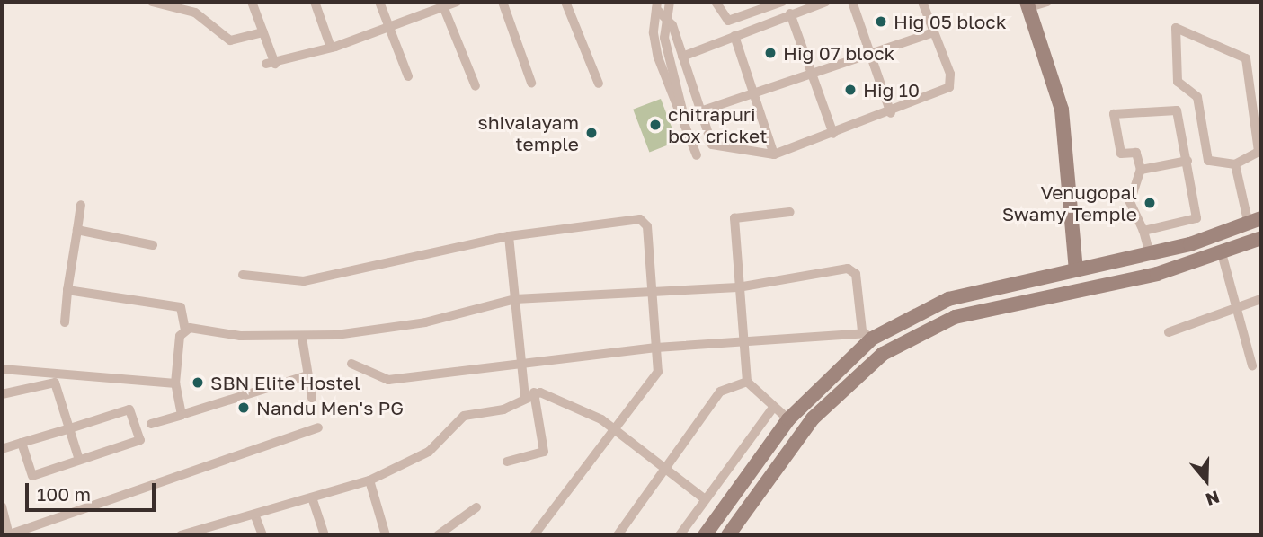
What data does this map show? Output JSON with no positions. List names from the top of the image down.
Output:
{
  "places": [
    "Hig 05 block",
    "Hig 07 block",
    "Hig 10",
    "chitrapuri box cricket",
    "shivalayam temple",
    "Venugopal Swamy Temple",
    "SBN Elite Hostel",
    "Nandu Men's PG"
  ],
  "scale_bar": "100 m",
  "north": "bottom"
}
